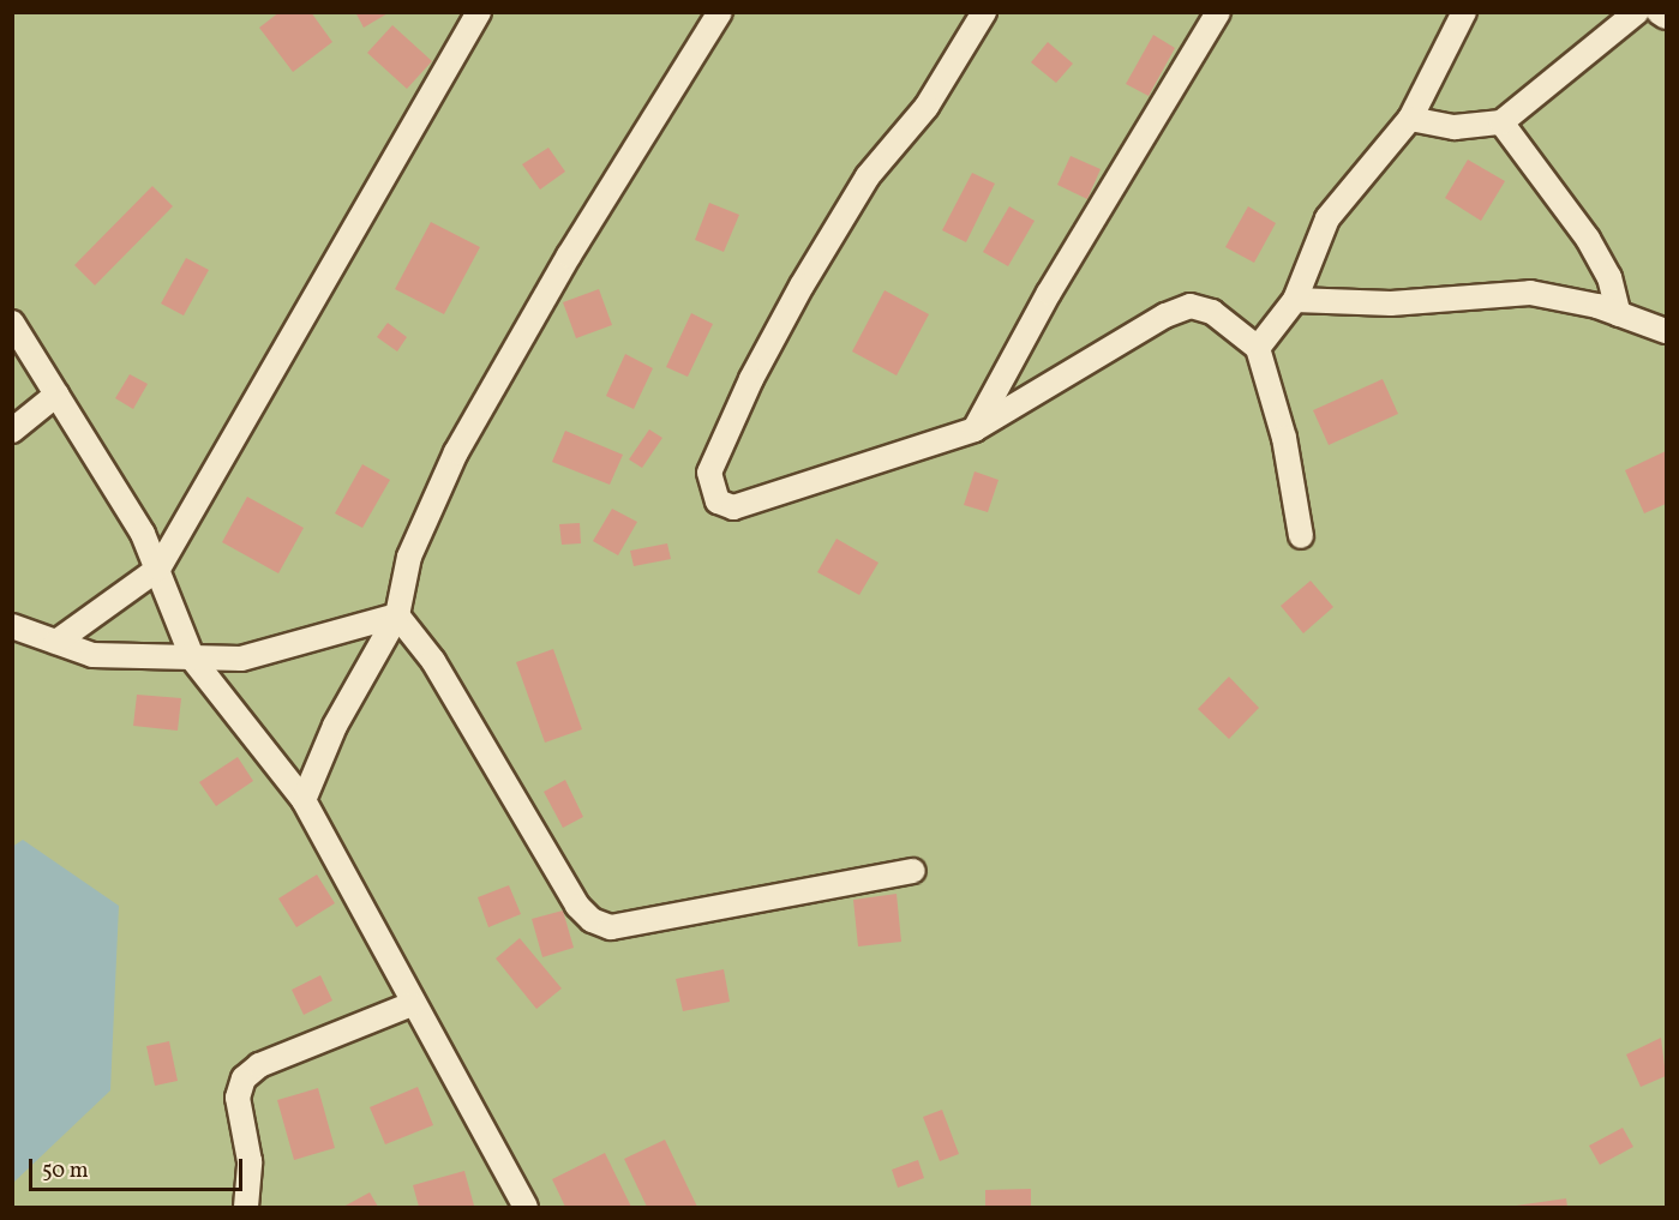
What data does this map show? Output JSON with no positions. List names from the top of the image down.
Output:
{
  "scale_bar": "50 m"
}
